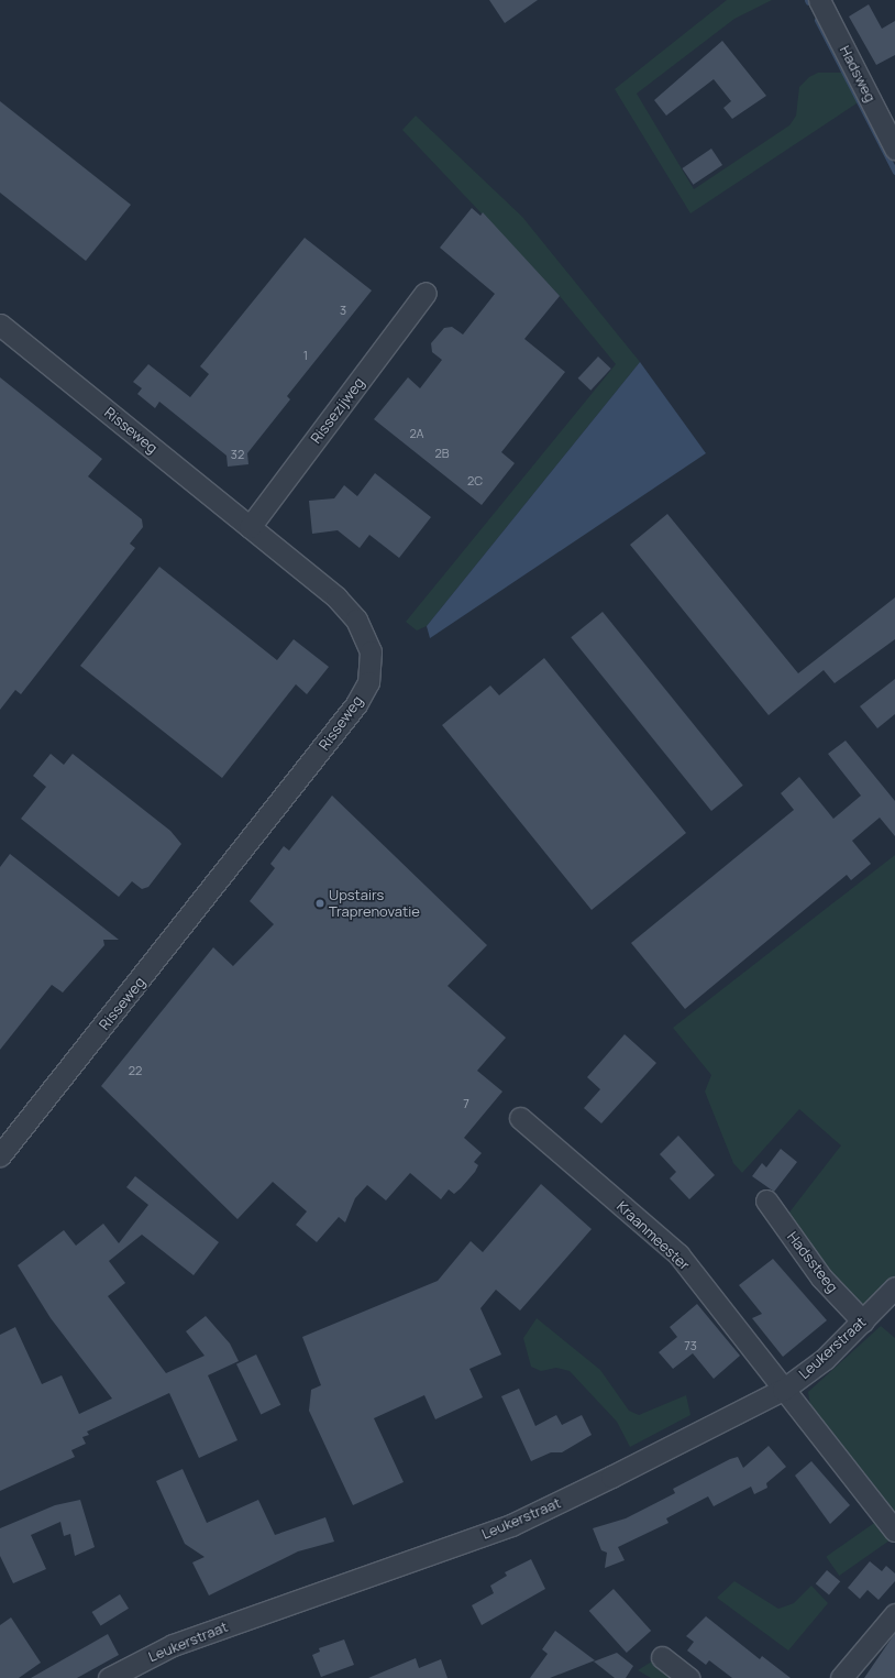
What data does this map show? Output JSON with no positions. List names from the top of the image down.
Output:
{
  "streets": {
    "street": [
      "Hadsweg",
      "Rissezijweg",
      "Risseweg",
      "Kraanmeester",
      "Hadssteeg",
      "Leukerstraat"
    ]
  },
  "crossings": [
    ["Rissezijweg", "Risseweg"],
    ["Kraanmeester", "Leukerstraat"],
    ["Hadssteeg", "Leukerstraat"]
  ],
  "places": ["Upstairs Traprenovatie"],
  "house_numbers": [
    "3",
    "1",
    "2A",
    "2B",
    "32",
    "2C",
    "22",
    "7",
    "73"
  ]
}
